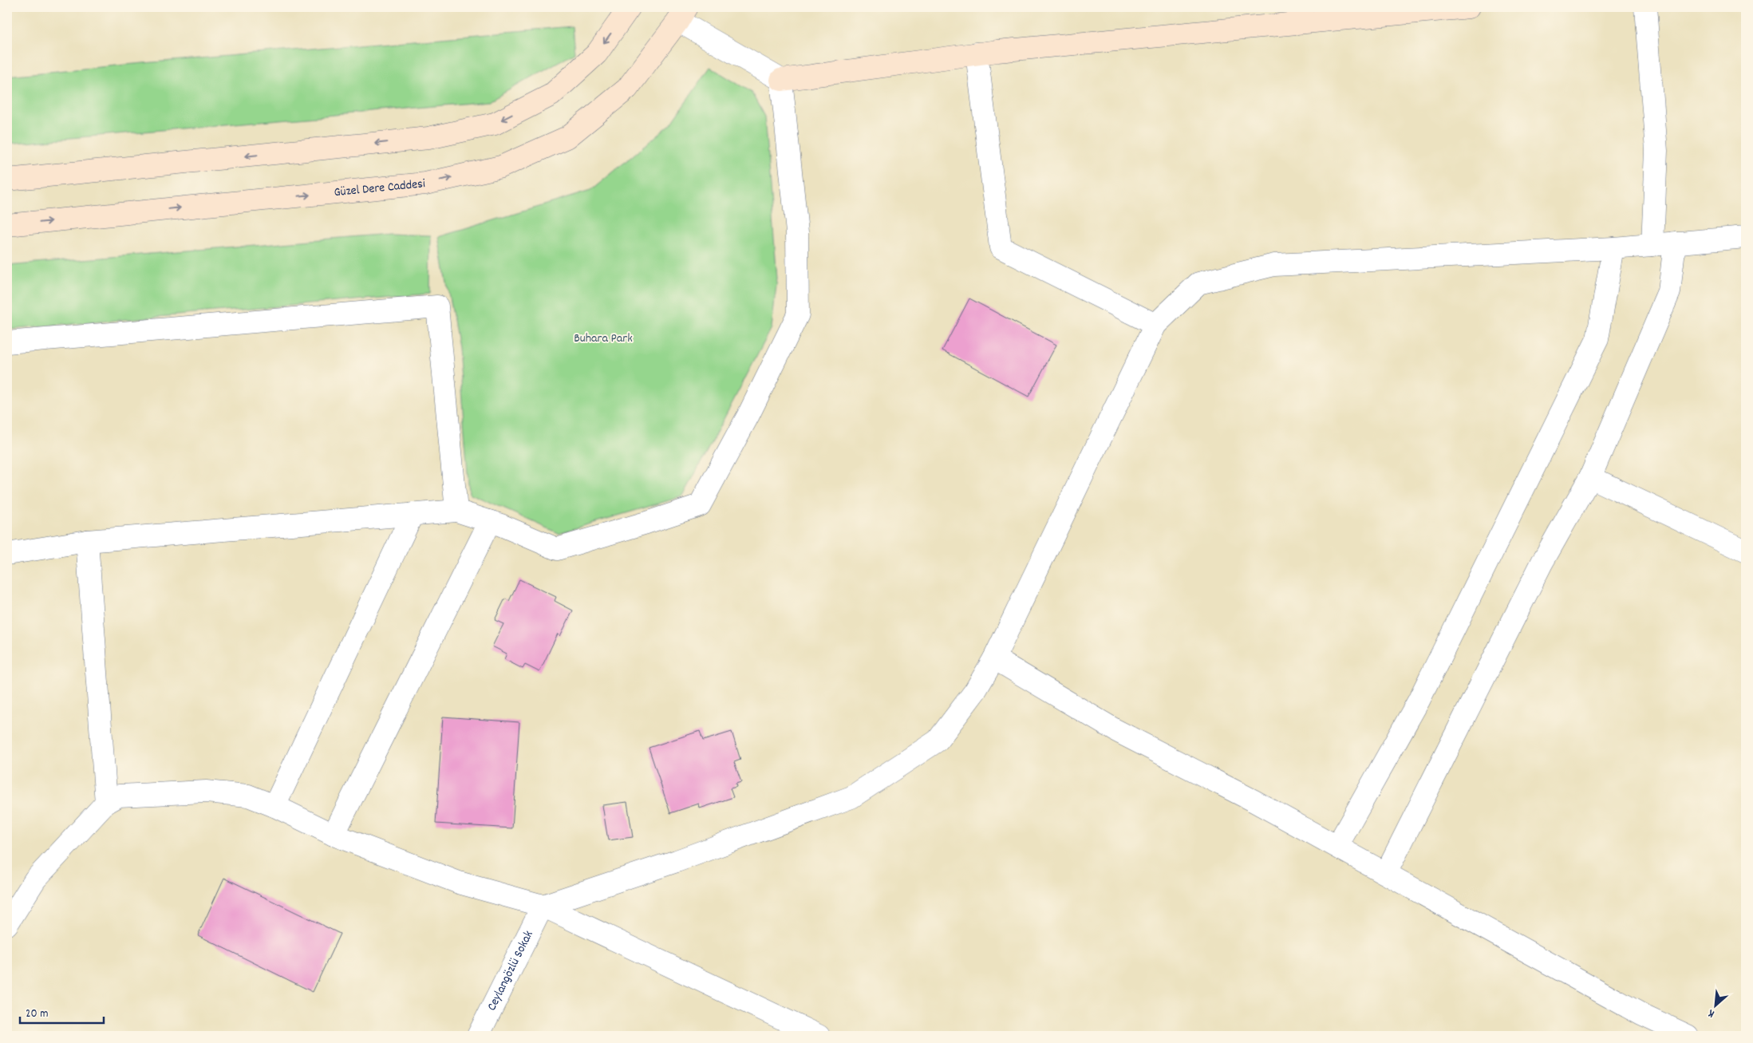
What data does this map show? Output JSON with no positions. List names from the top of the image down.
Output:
{
  "streets": {
    "main road": ["Güzel Dere Caddesi"],
    "street": ["Ceylangözlü Sokak"]
  },
  "parks": ["Buhara Park"],
  "scale_bar": "20 m",
  "north": "bottom left"
}
